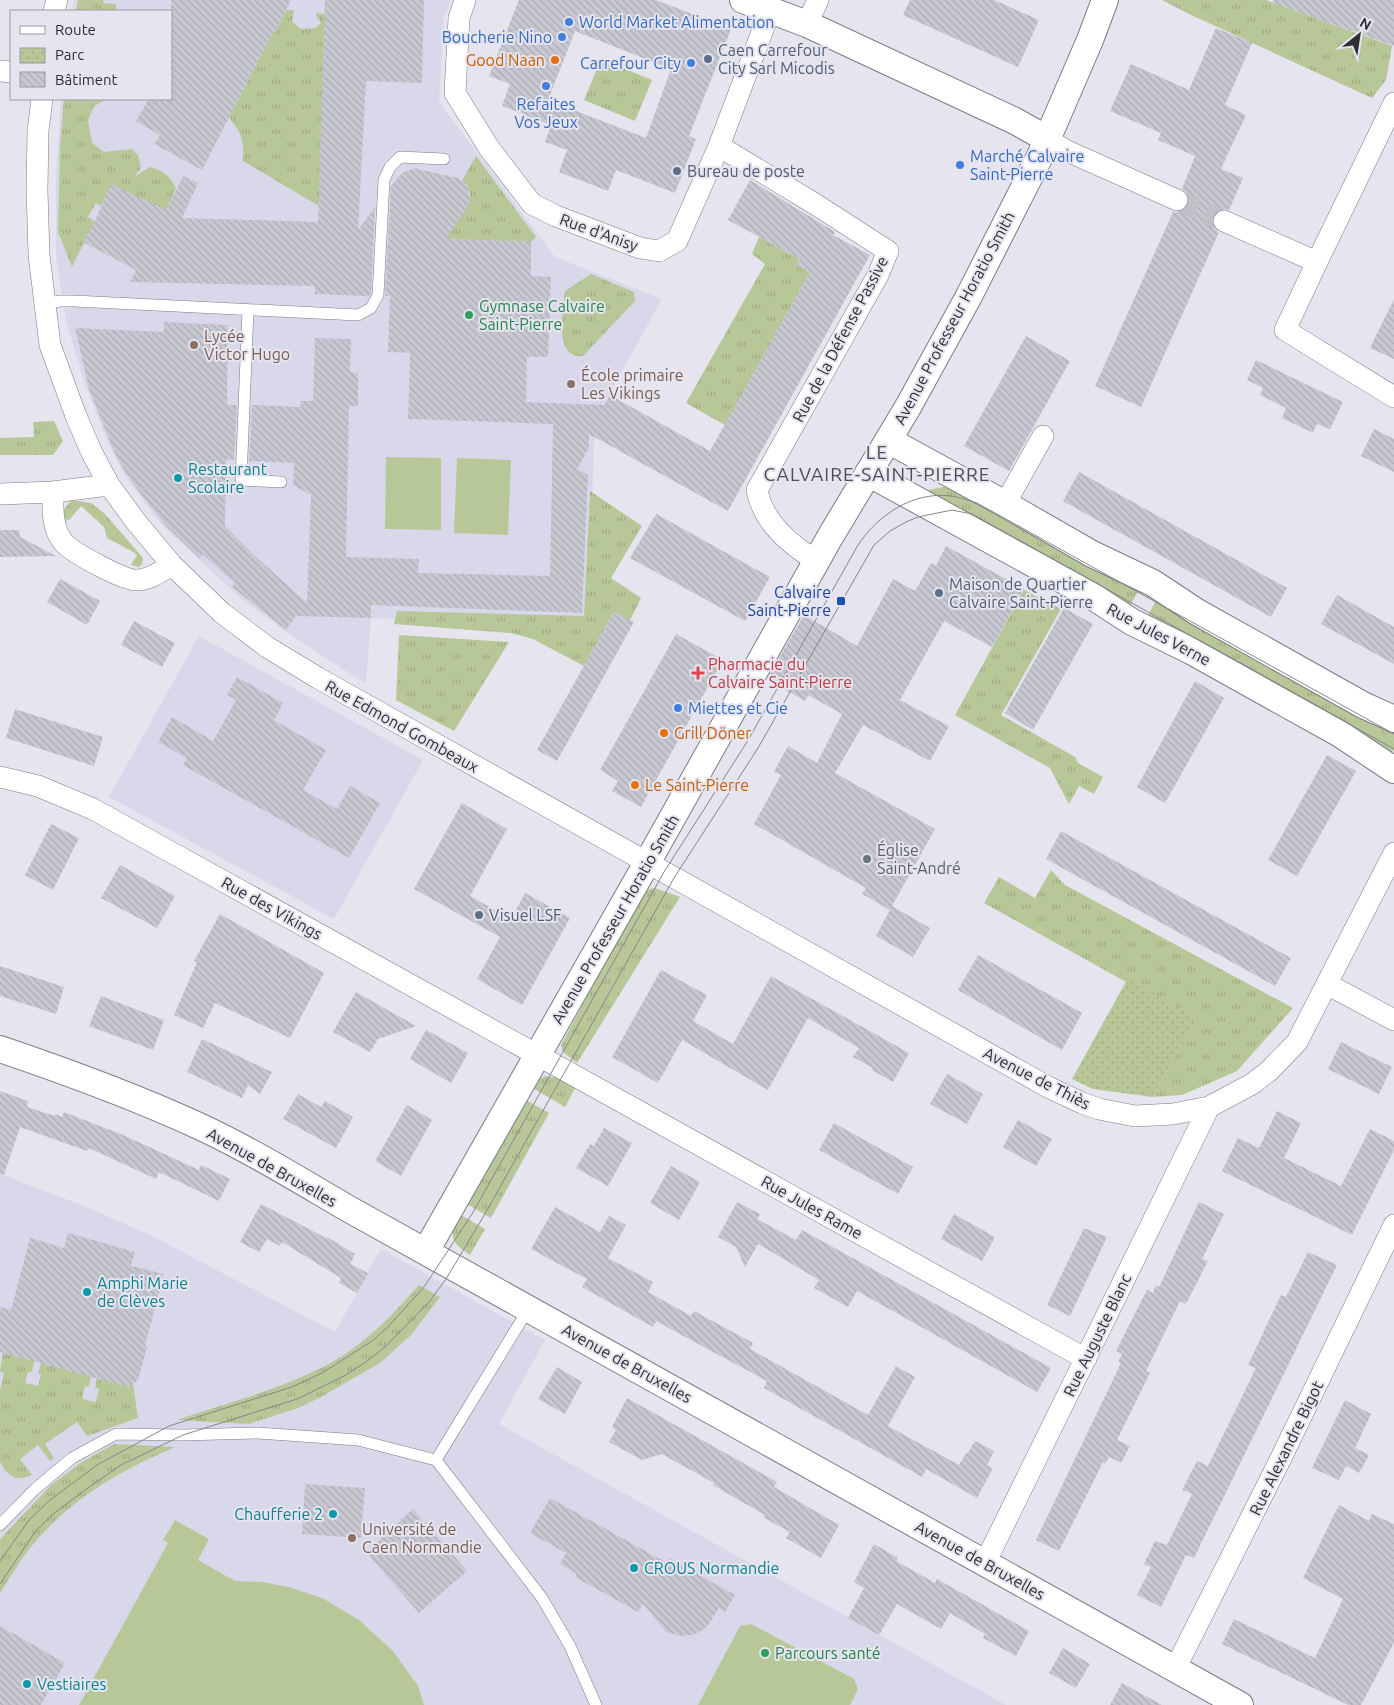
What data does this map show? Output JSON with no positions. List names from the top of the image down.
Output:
{
  "streets": {
    "street": [
      "Rue d'Anisy",
      "Avenue Professeur Horatio Smith",
      "Rue de la Défense Passive",
      "Rue Jules Verne",
      "Rue Edmond Gombeaux",
      "Rue des Vikings",
      "Avenue de Thiès",
      "Avenue de Bruxelles",
      "Rue Jules Rame",
      "Rue Auguste Blanc",
      "Rue Alexandre Bigot"
    ]
  },
  "crossings": [
    ["Rue d'Anisy", "Rue de la Défense Passive"],
    ["Avenue Professeur Horatio Smith", "Rue de la Défense Passive"],
    ["Avenue Professeur Horatio Smith", "Rue Jules Verne"],
    ["Avenue Professeur Horatio Smith", "Rue Edmond Gombeaux"],
    ["Avenue Professeur Horatio Smith", "Rue des Vikings"],
    ["Avenue Professeur Horatio Smith", "Avenue de Thiès"],
    ["Avenue Professeur Horatio Smith", "Avenue de Bruxelles"],
    ["Avenue Professeur Horatio Smith", "Rue Jules Rame"],
    ["Rue Edmond Gombeaux", "Avenue de Thiès"],
    ["Rue des Vikings", "Rue Jules Rame"],
    ["Avenue de Thiès", "Rue Auguste Blanc"],
    ["Avenue de Bruxelles", "Rue Auguste Blanc"],
    ["Avenue de Bruxelles", "Rue Alexandre Bigot"],
    ["Rue Jules Rame", "Rue Auguste Blanc"]
  ],
  "districts": ["LE CALVAIRE-SAINT-PIERRE"],
  "places": {
    "other": [
      "World Market Alimentation",
      "Boucherie Nino",
      "Caen Carrefour City Sarl Micodis",
      "Good Naan",
      "Carrefour City",
      "Refaites Vos Jeux",
      "Marché Calvaire Saint-Pierre",
      "Bureau de poste",
      "Gymnase Calvaire Saint-Pierre",
      "Lycée Victor Hugo",
      "École primaire Les Vikings",
      "Restaurant Scolaire",
      "Maison de Quartier Calvaire Saint-Pierre",
      "Miettes et Cie",
      "Grill Döner",
      "Le Saint-Pierre",
      "Église Saint-André",
      "Visuel LSF",
      "Amphi Marie de Clèves",
      "Chaufferie 2",
      "Université de Caen Normandie",
      "CROUS Normandie",
      "Parcours santé",
      "Vestiaires"
    ],
    "transit": ["Calvaire Saint-Pierre"],
    "health": ["Pharmacie du Calvaire Saint-Pierre"]
  },
  "legend": ["Route", "Parc", "Bâtiment"],
  "north": "top right"
}
